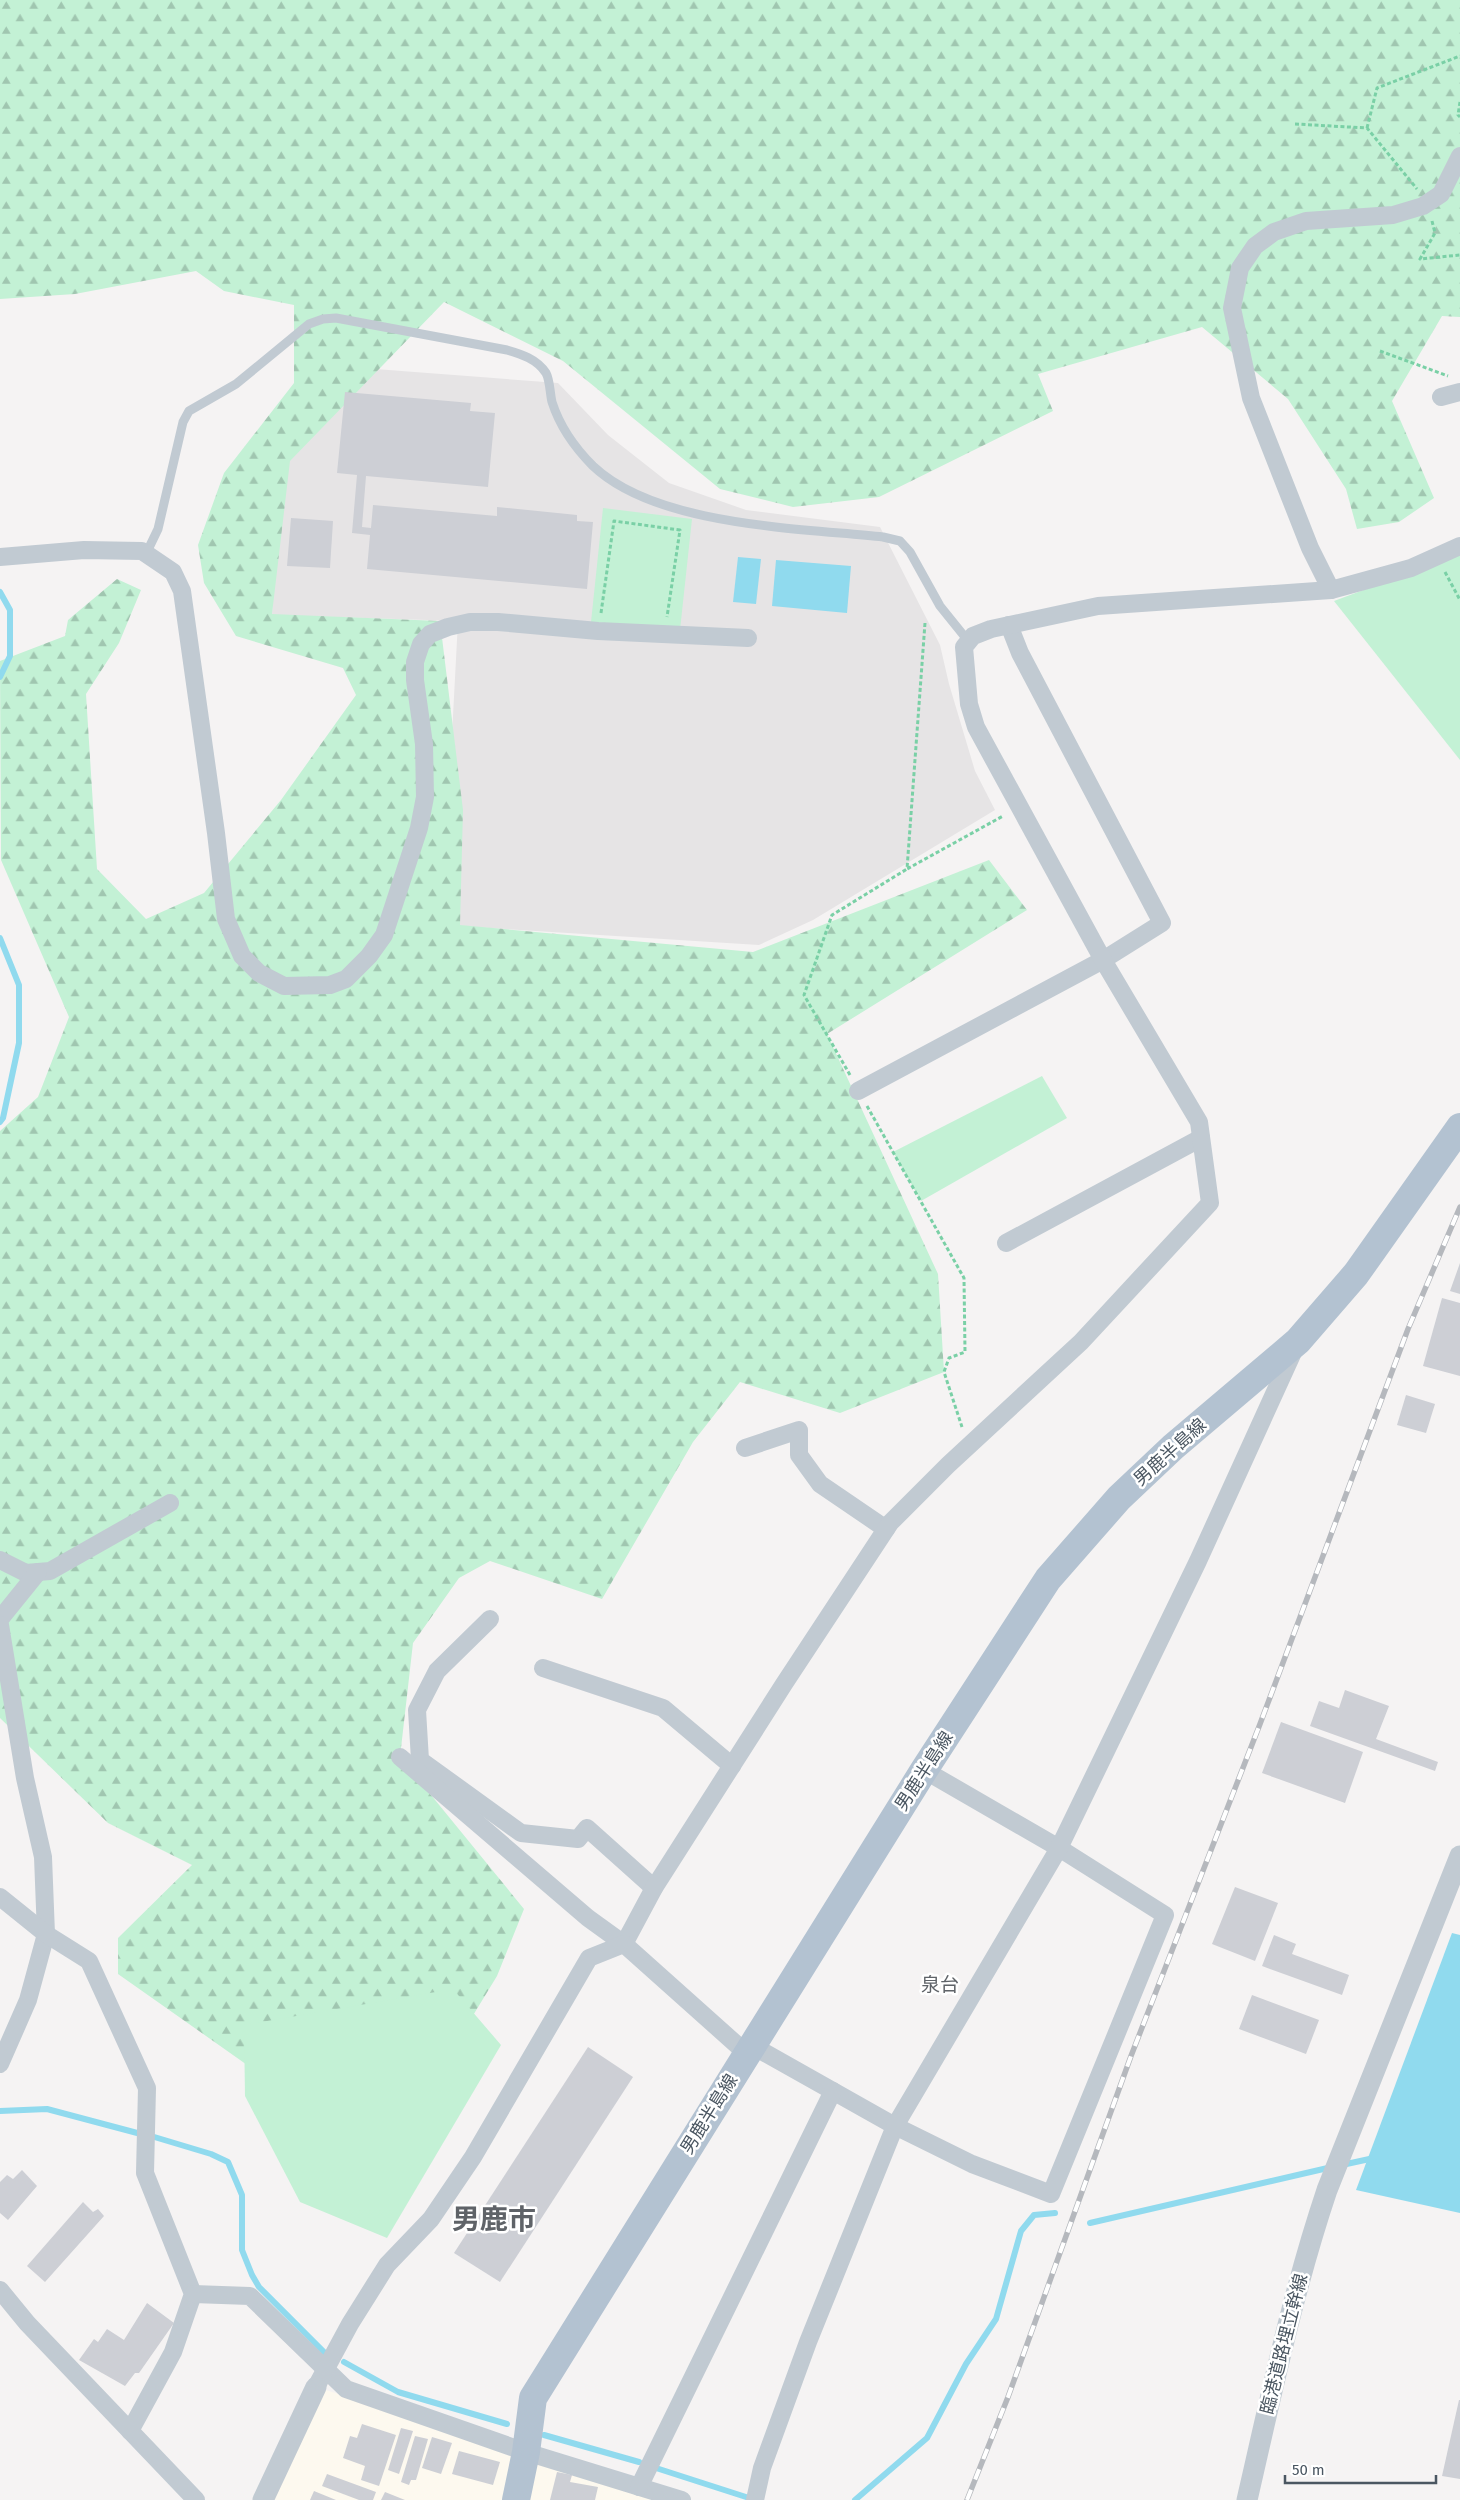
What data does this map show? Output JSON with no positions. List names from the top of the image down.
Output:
{
  "streets": {
    "main road": ["男鹿半島線"],
    "street": ["臨港道路埋立幹線"]
  },
  "districts": ["泉台", "男鹿市"],
  "scale_bar": "50 m"
}
